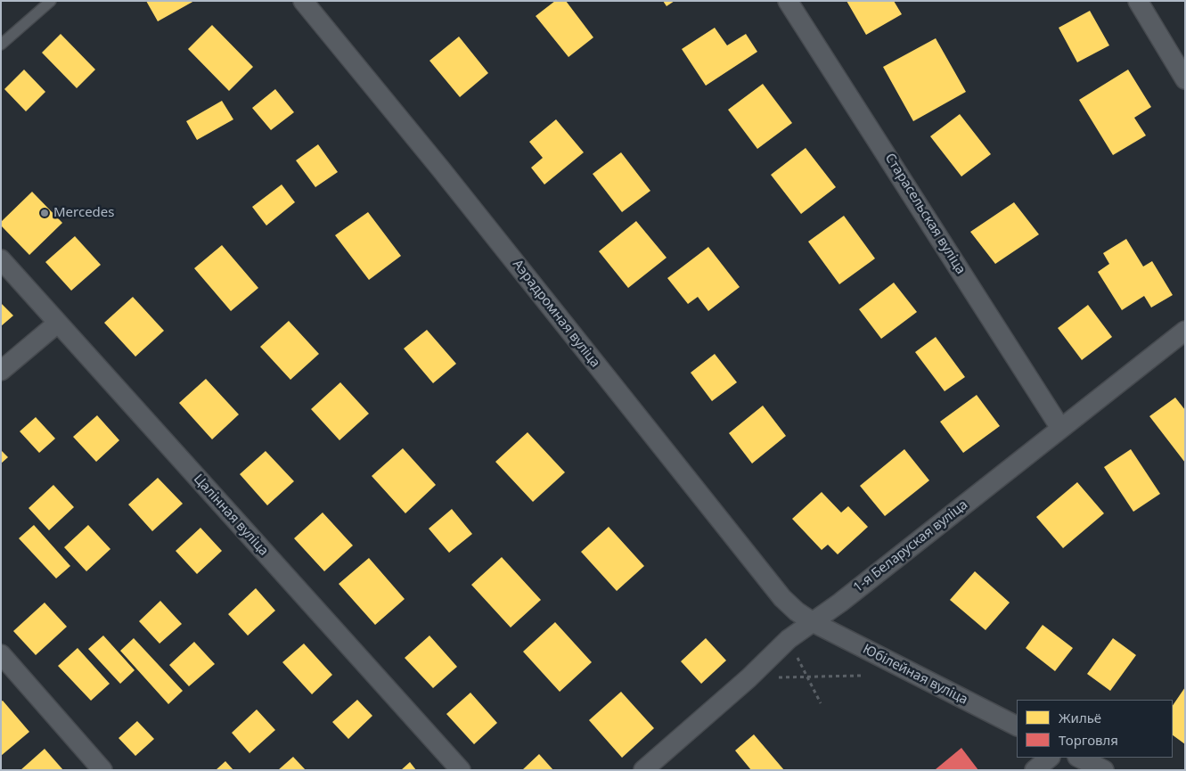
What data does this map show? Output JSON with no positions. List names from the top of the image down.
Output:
{
  "streets": {
    "street": [
      "Старасельская вуліца",
      "Аэрадромная вуліца",
      "Цалінная вуліца",
      "1-я Беларуская вуліца",
      "Юбілейная вуліца"
    ]
  },
  "crossings": [
    ["Старасельская вуліца", "1-я Беларуская вуліца"],
    ["Аэрадромная вуліца", "1-я Беларуская вуліца"],
    ["Аэрадромная вуліца", "Юбілейная вуліца"],
    ["1-я Беларуская вуліца", "Юбілейная вуліца"]
  ],
  "places": ["Mercedes"],
  "legend": ["Жильё", "Торговля"]
}
